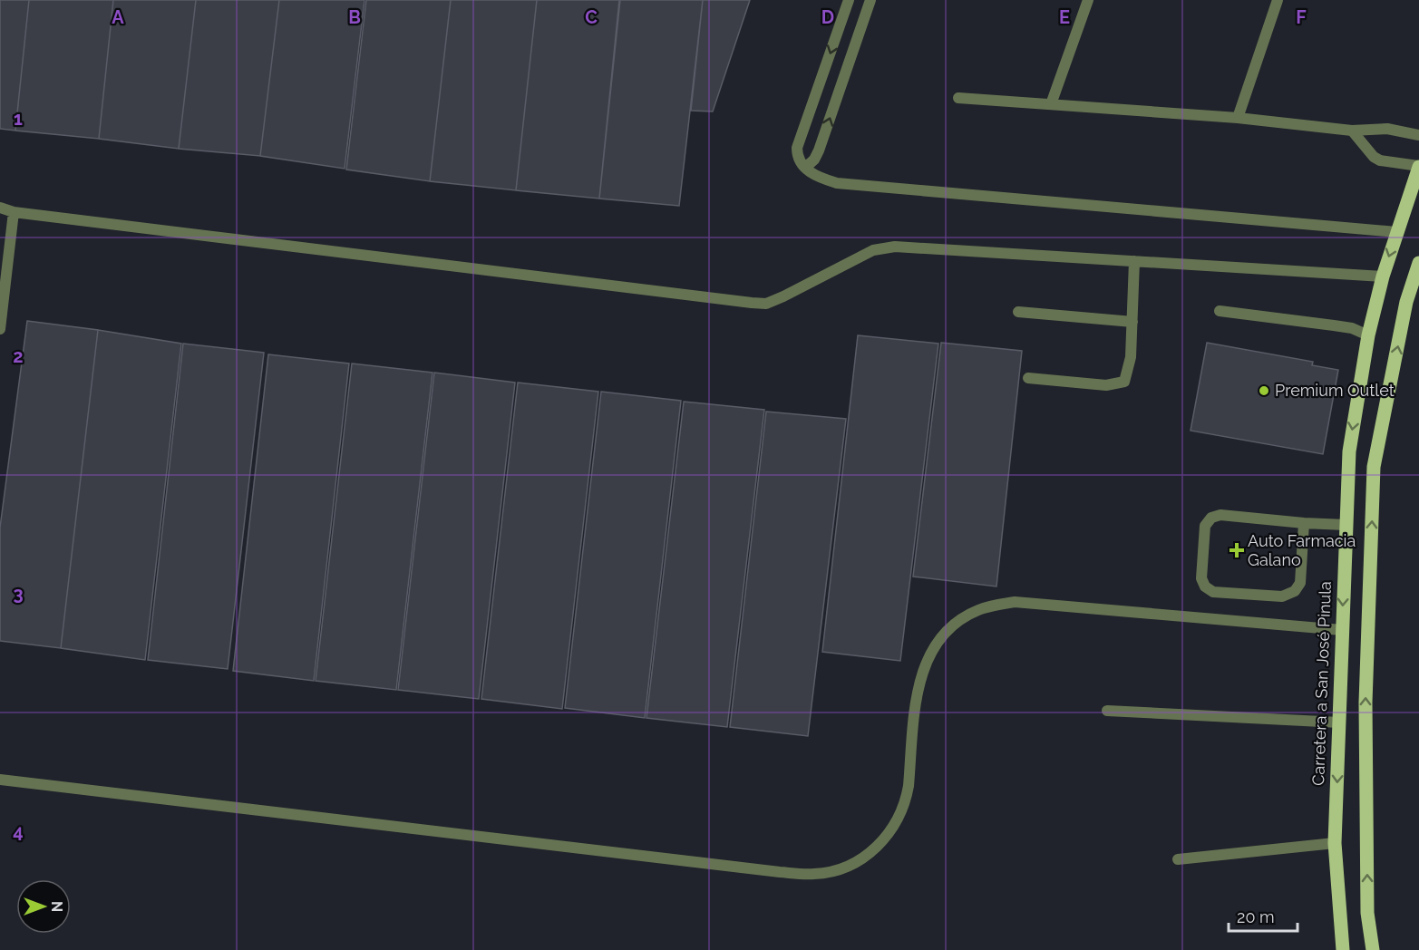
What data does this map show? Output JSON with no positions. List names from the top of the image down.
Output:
{
  "streets": {
    "main road": ["Carretera a San José Pinula"]
  },
  "places": {
    "other": ["Premium Outlet"],
    "health": ["Auto Farmacia Galano"]
  },
  "scale_bar": "20 m",
  "north": "right",
  "grid": {
    "columns": [
      "A",
      "B",
      "C",
      "D",
      "E",
      "F"
    ],
    "rows": [
      "1",
      "2",
      "3",
      "4"
    ]
  }
}
